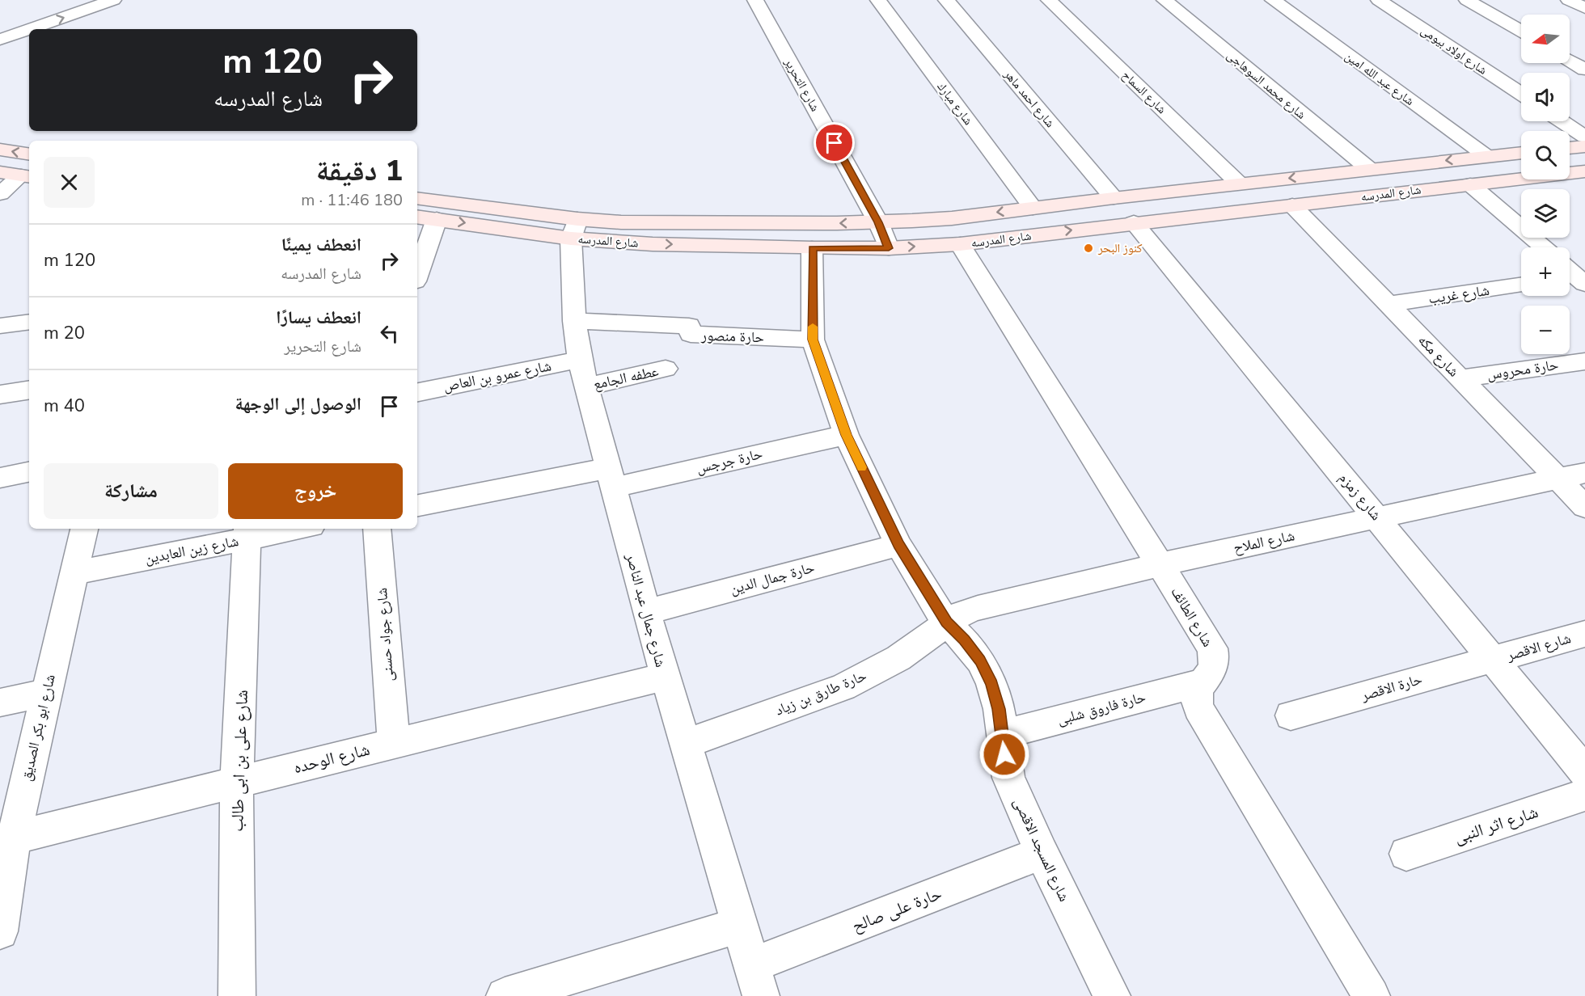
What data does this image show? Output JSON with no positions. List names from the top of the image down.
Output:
{
  "streets": {
    "main road": ["شارع المدرسه"],
    "street": [
      "شارع اولاد بيومى",
      "شارع عبد الله امين",
      "شارع التحرير",
      "شارع محمد السوهاجى",
      "شارع السماح",
      "شارع احمد ماهر",
      "شارع مبارك",
      "شارع غريب",
      "حارة منصور",
      "شارع مكه",
      "حارة محروس",
      "شارع عمرو بن العاص",
      "عطفه الجامع",
      "حارة جرجس",
      "شارع زمزم",
      "شارع الملاح",
      "شارع زين العابدين",
      "حارة جمال الدين",
      "شارع جمال عبد الناصر",
      "شارع الطائف",
      "شارع جواد حسنى",
      "شارع الاقصر",
      "حارة الاقصر",
      "حارة طارق بن زياد",
      "حارة فاروق شلبى",
      "شارع ابو بكر الصديق",
      "شارع الوحده",
      "شارع على بن ابى طالب",
      "شارع اثر النبى",
      "شارع المسجد الاقصى",
      "حارة على صالح"
    ]
  },
  "crossings": [
    ["شارع عبد الله امين", "شارع المدرسه"],
    ["شارع التحرير", "شارع المدرسه"],
    ["شارع محمد السوهاجى", "شارع المدرسه"],
    ["شارع السماح", "شارع المدرسه"],
    ["شارع احمد ماهر", "شارع المدرسه"],
    ["شارع مبارك", "شارع المدرسه"],
    ["شارع المدرسه", "شارع مكه"],
    ["شارع المدرسه", "شارع زمزم"],
    ["شارع المدرسه", "شارع جمال عبد الناصر"],
    ["شارع المدرسه", "شارع الطائف"],
    ["شارع المدرسه", "شارع المسجد الاقصى"],
    ["شارع غريب", "شارع مكه"],
    ["حارة منصور", "شارع جمال عبد الناصر"],
    ["حارة منصور", "شارع المسجد الاقصى"],
    ["شارع مكه", "حارة محروس"],
    ["شارع مكه", "شارع الملاح"],
    ["شارع عمرو بن العاص", "عطفه الجامع"],
    ["شارع عمرو بن العاص", "شارع جمال عبد الناصر"],
    ["عطفه الجامع", "شارع جمال عبد الناصر"],
    ["حارة جرجس", "شارع جمال عبد الناصر"],
    ["حارة جرجس", "شارع المسجد الاقصى"],
    ["شارع زمزم", "شارع الملاح"],
    ["شارع زمزم", "شارع الاقصر"],
    ["شارع زمزم", "حارة الاقصر"],
    ["شارع الملاح", "شارع الطائف"],
    ["شارع الملاح", "حارة طارق بن زياد"],
    ["شارع الملاح", "شارع المسجد الاقصى"],
    ["شارع زين العابدين", "شارع ابو بكر الصديق"],
    ["شارع زين العابدين", "شارع على بن ابى طالب"],
    ["حارة جمال الدين", "شارع جمال عبد الناصر"],
    ["حارة جمال الدين", "شارع المسجد الاقصى"],
    ["شارع جمال عبد الناصر", "حارة طارق بن زياد"],
    ["شارع جمال عبد الناصر", "شارع الوحده"],
    ["شارع جمال عبد الناصر", "حارة على صالح"],
    ["شارع الطائف", "حارة فاروق شلبى"],
    ["شارع جواد حسنى", "شارع الوحده"],
    ["شارع الاقصر", "حارة الاقصر"],
    ["حارة طارق بن زياد", "شارع المسجد الاقصى"],
    ["حارة فاروق شلبى", "شارع المسجد الاقصى"],
    ["شارع ابو بكر الصديق", "شارع الوحده"],
    ["شارع الوحده", "شارع على بن ابى طالب"],
    ["شارع المسجد الاقصى", "حارة على صالح"]
  ],
  "places": ["كنوز البحر"],
  "north": "left",
  "page": {
    "map_buttons": ["+", "−"],
    "turn": ["120 m", "شارع المدرسه"],
    "heading": ["1 دقيقة", "180 m · 11:46"],
    "list": [
      {
        "name": "انعطف يمينًا",
        "note": "شارع المدرسه",
        "value": "120 m"
      },
      {
        "name": "انعطف يسارًا",
        "note": "شارع التحرير",
        "value": "20 m"
      },
      {
        "name": "الوصول إلى الوجهة",
        "value": "40 m"
      }
    ],
    "buttons": ["خروج", "مشاركة"]
  }
}
